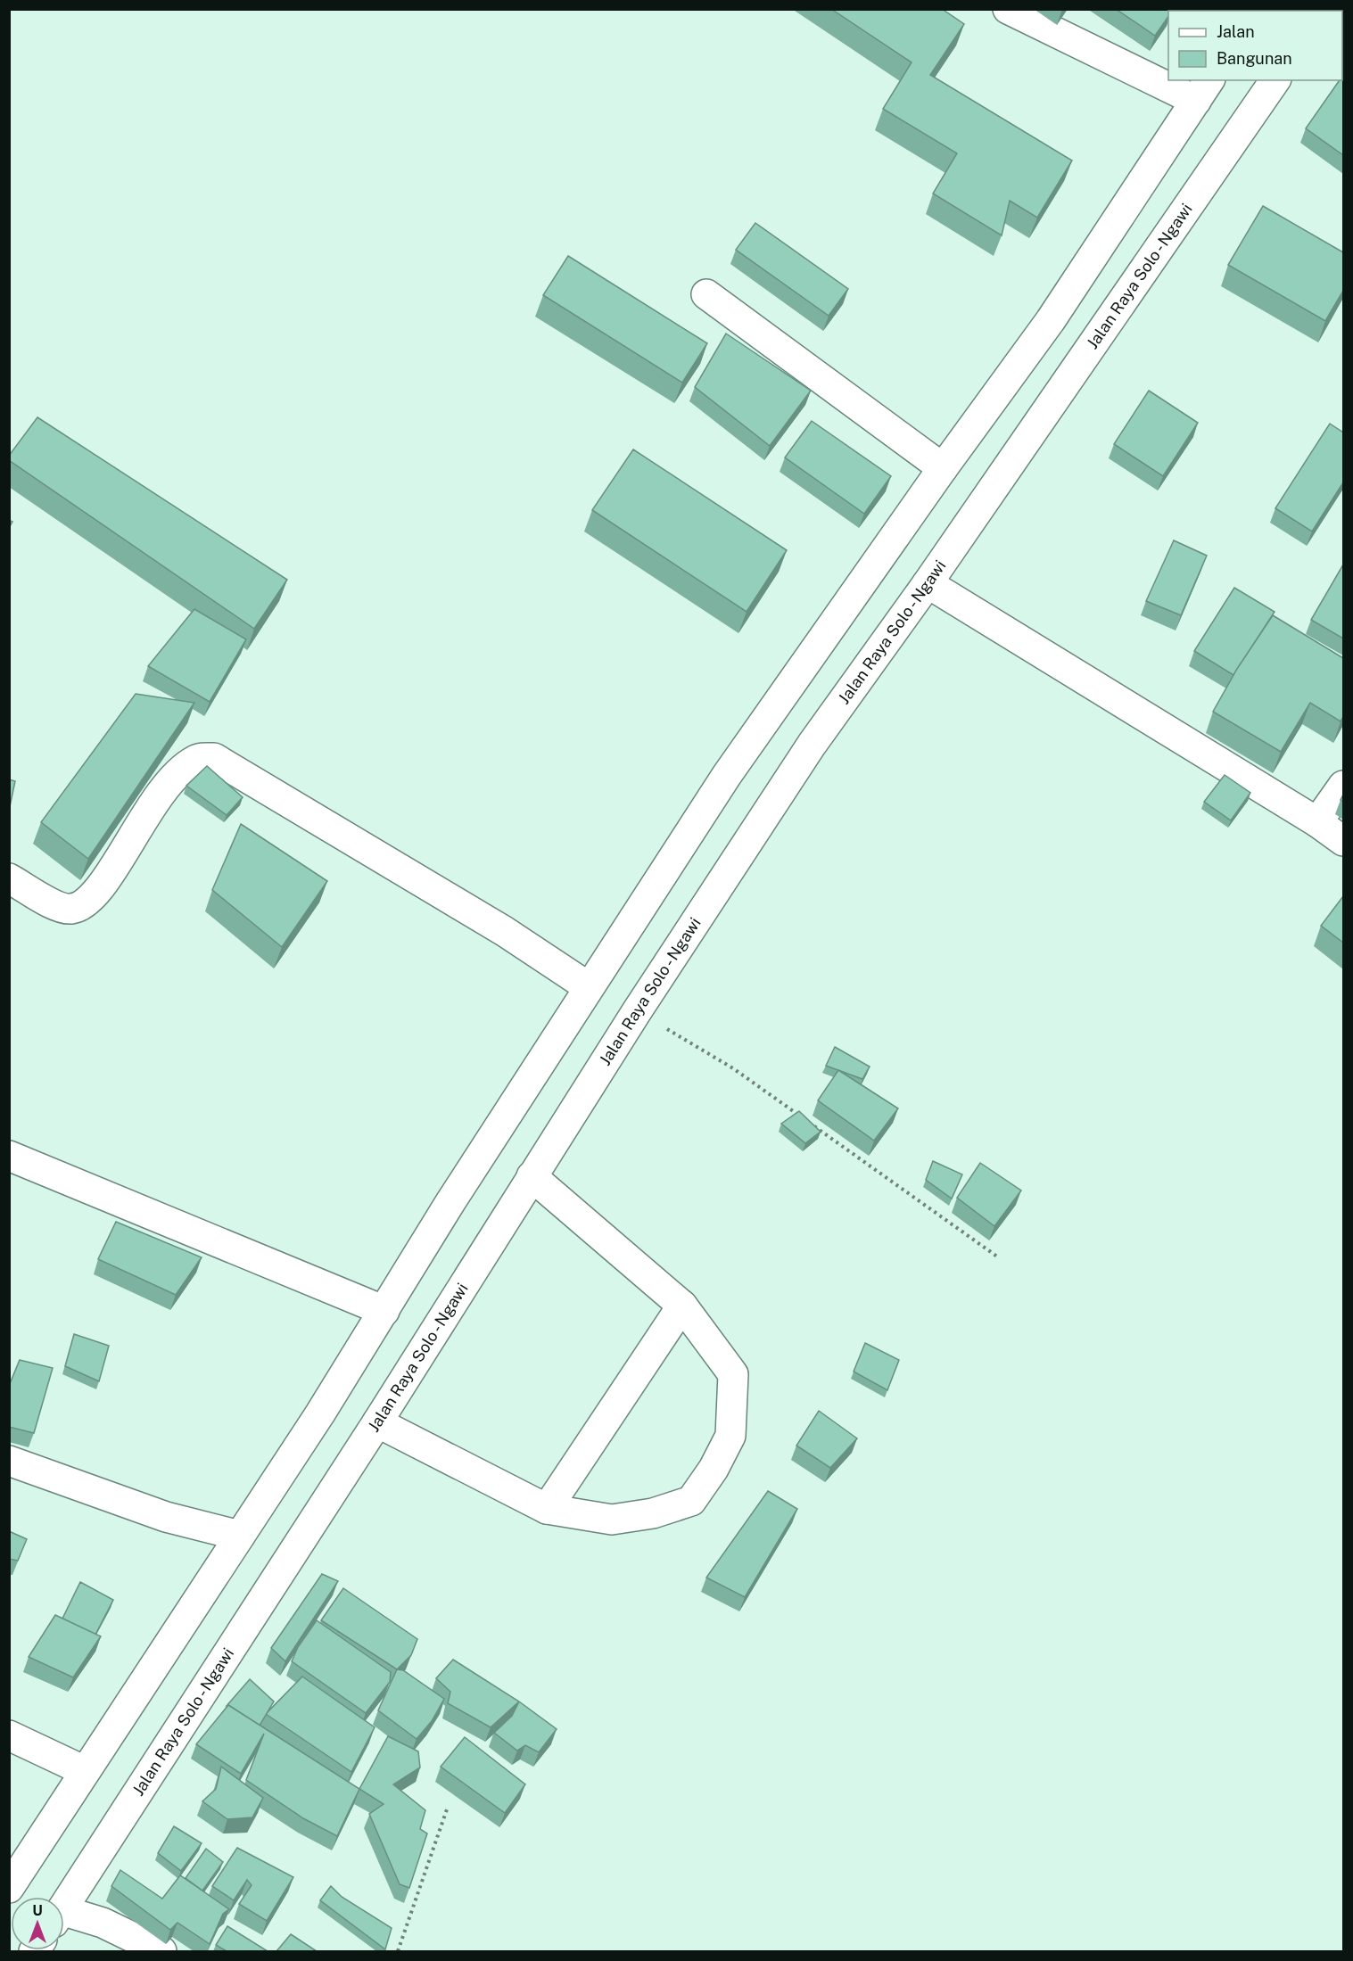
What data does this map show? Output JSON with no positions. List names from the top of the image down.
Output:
{
  "streets": {
    "main road": ["Jalan Raya Solo - Ngawi"]
  },
  "legend": ["Jalan", "Bangunan"],
  "north": "top"
}
